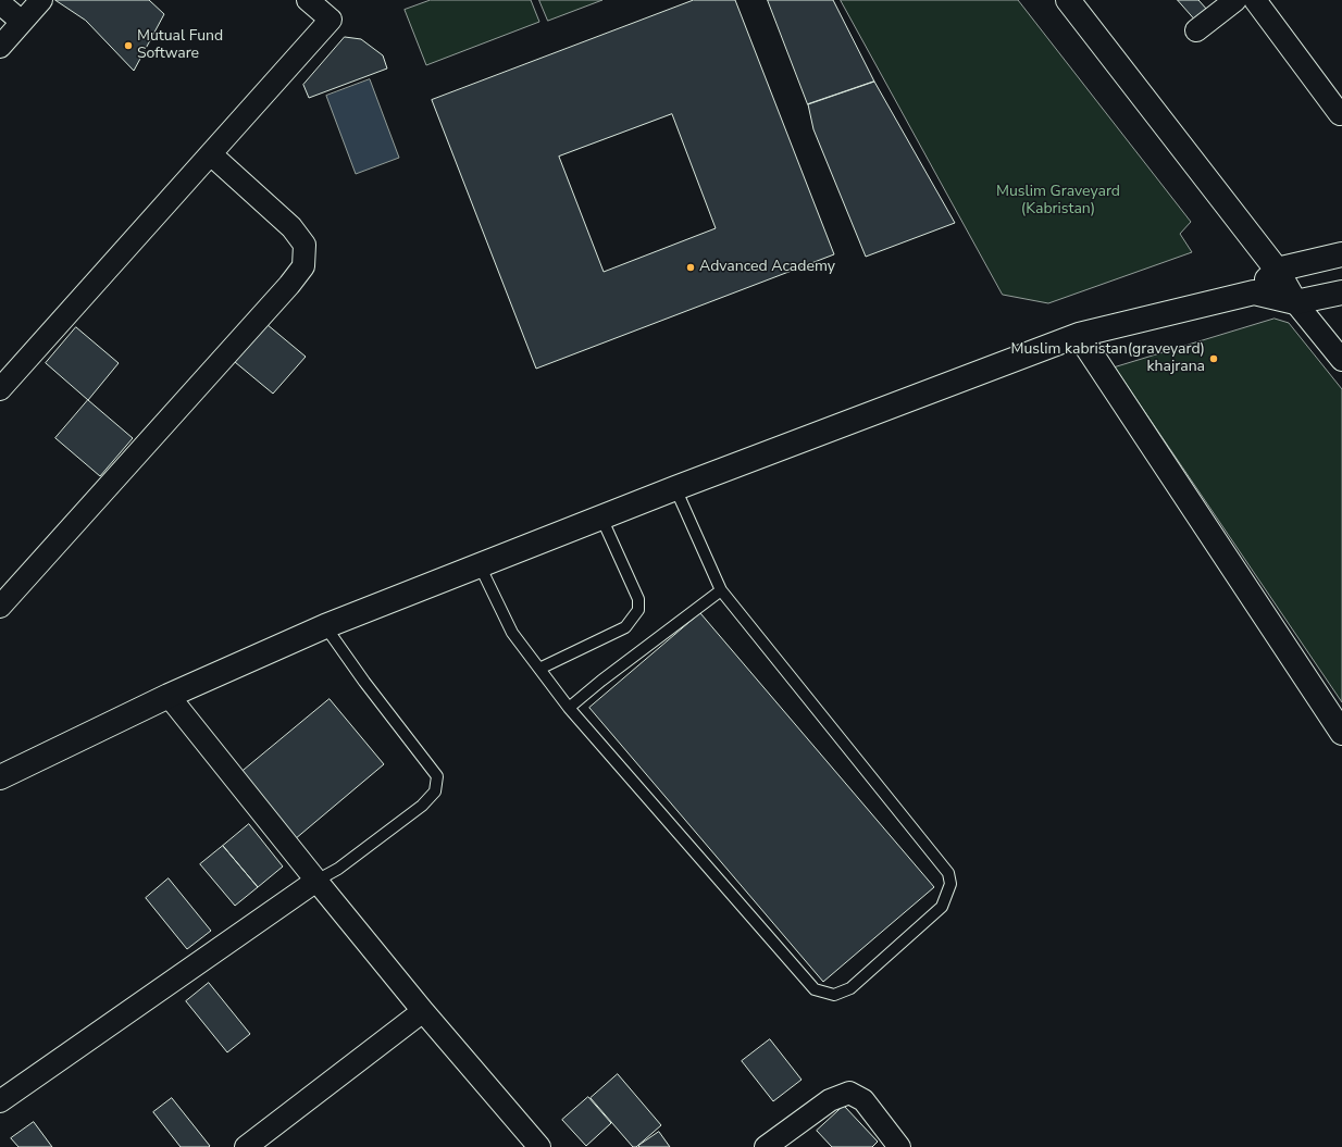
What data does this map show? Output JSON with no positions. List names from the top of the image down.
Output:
{
  "parks": ["Muslim Graveyard (Kabristan)"],
  "places": ["Mutual Fund Software", "Advanced Academy", "Muslim kabristan(graveyard) khajrana"]
}
